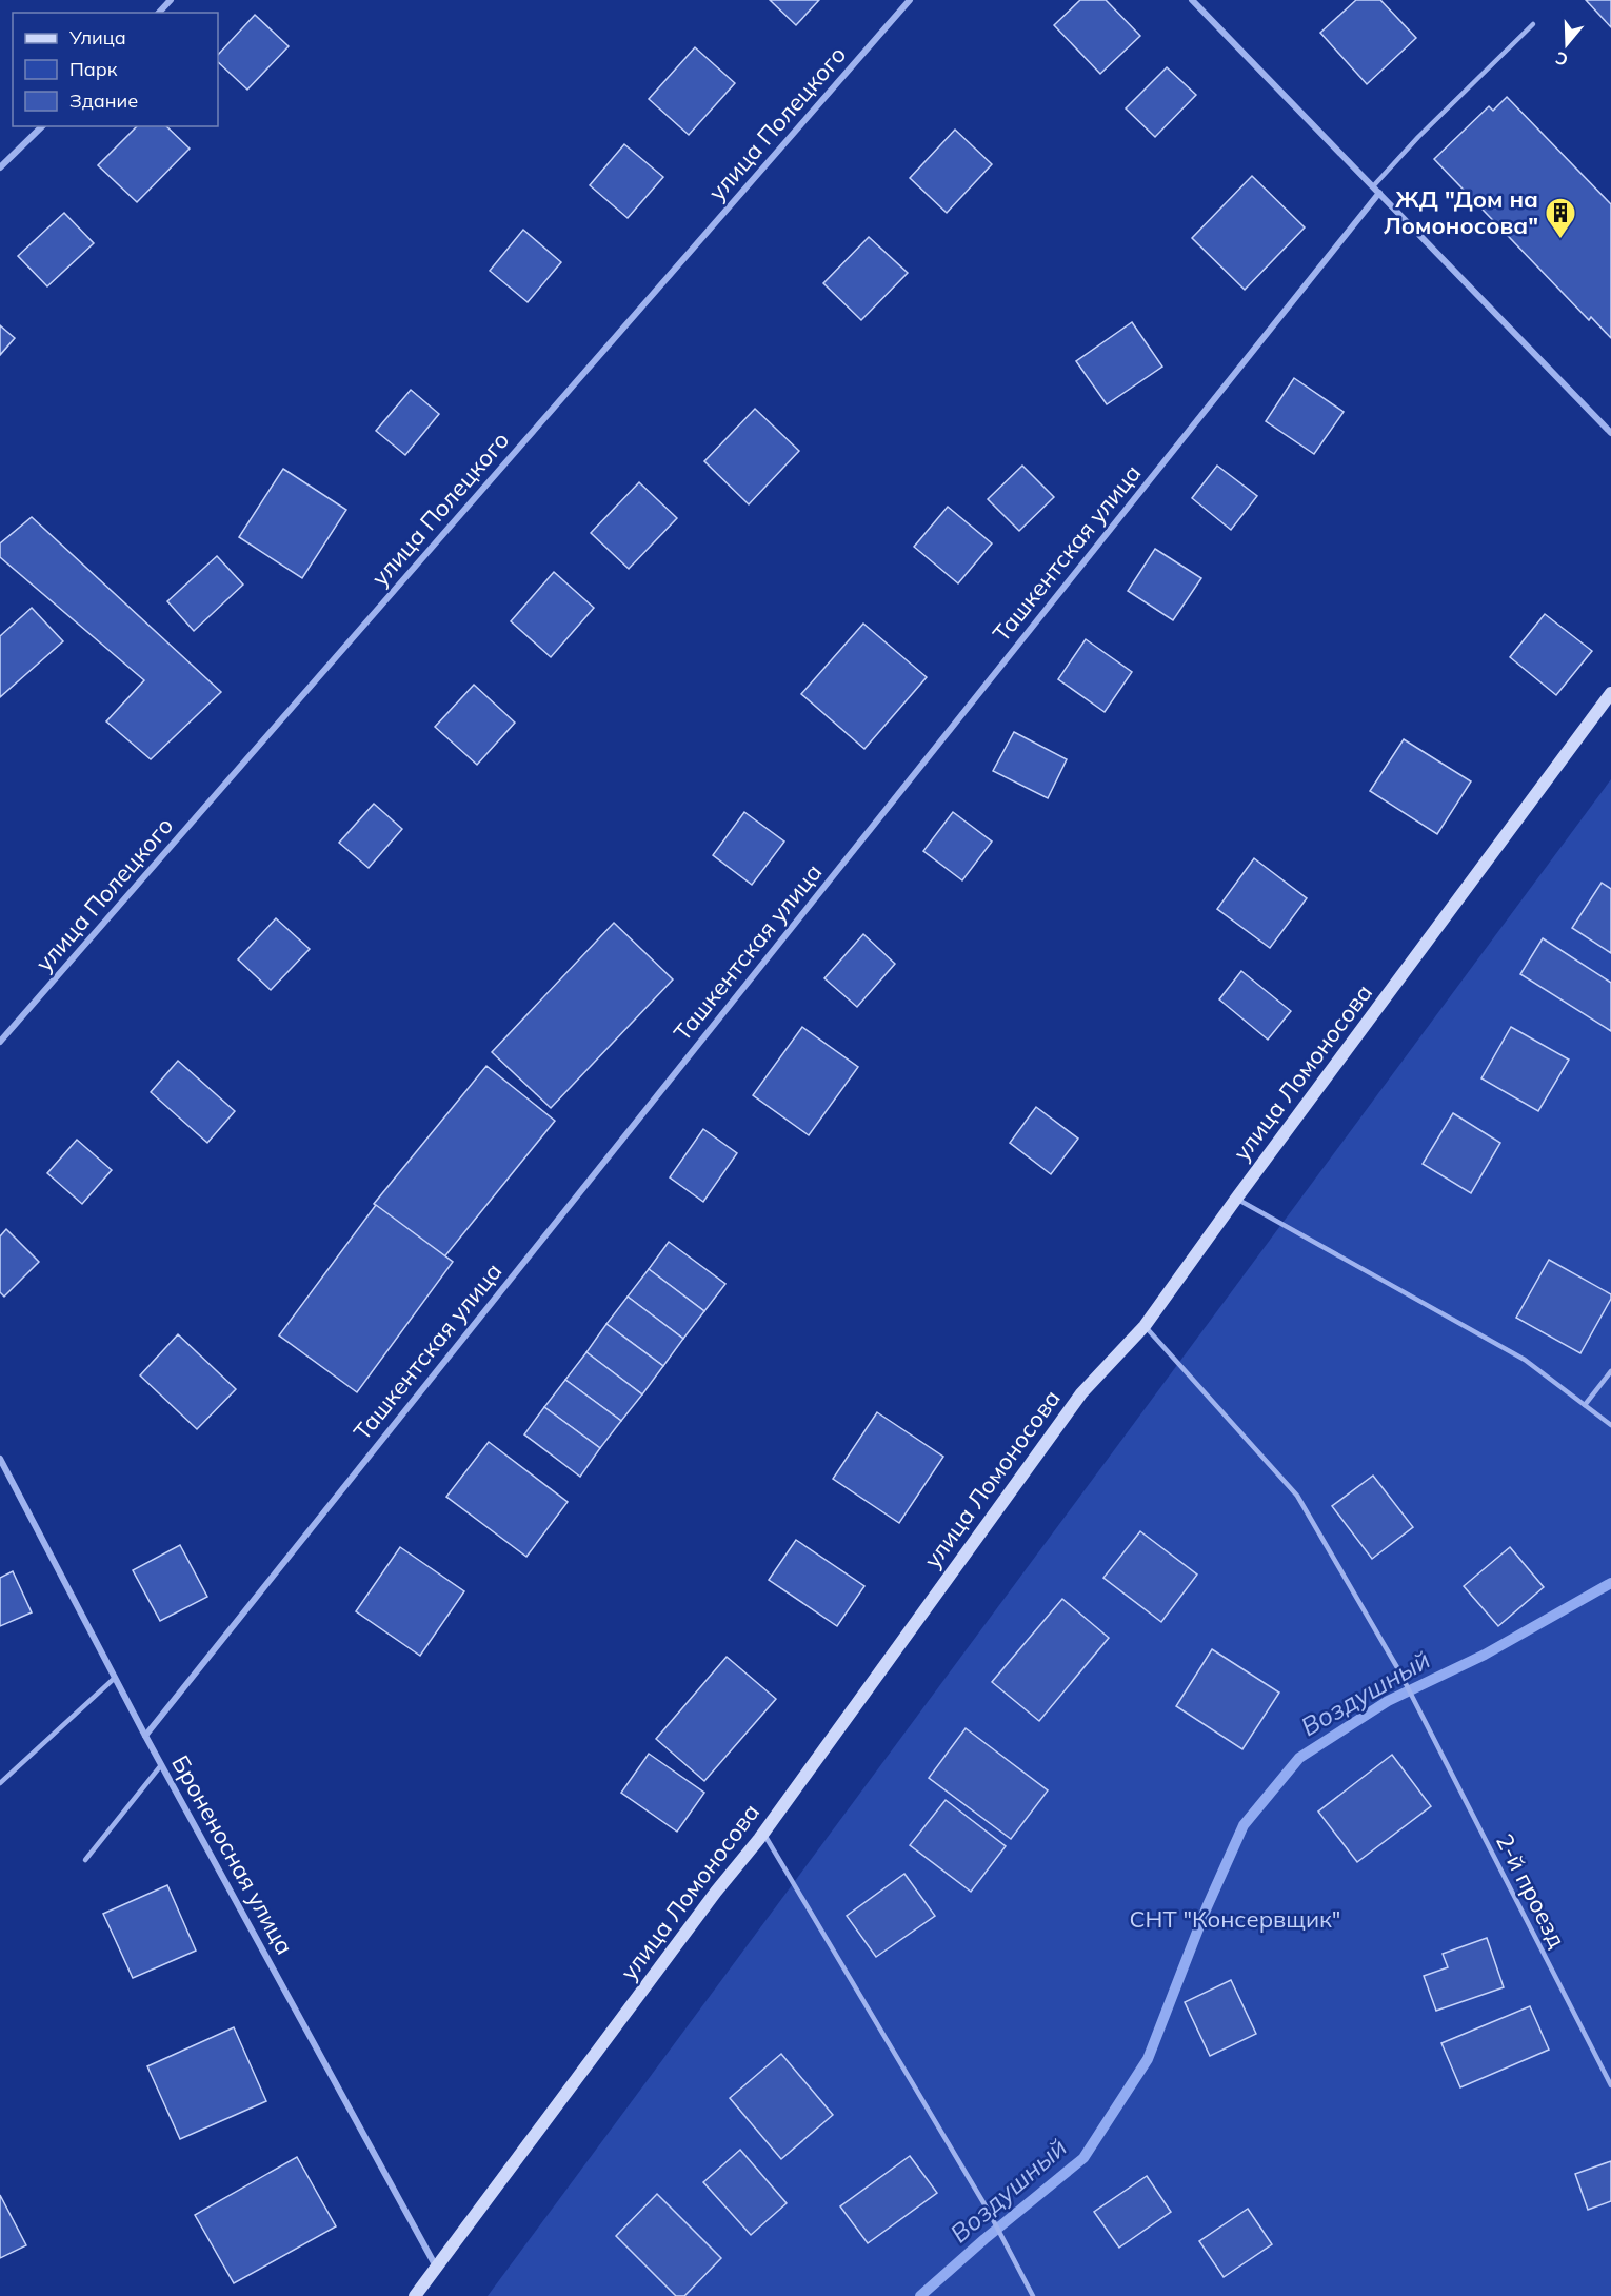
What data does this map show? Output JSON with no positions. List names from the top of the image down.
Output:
{
  "streets": {
    "main road": ["улица Ломоносова"],
    "street": ["улица Полецкого", "Ташкентская улица", "Броненосная улица"],
    "lane": ["2-й проезд"]
  },
  "crossings": [
    ["Ташкентская улица", "Броненосная улица"],
    ["улица Ломоносова", "Броненосная улица"],
    ["улица Ломоносова", "2-й проезд"]
  ],
  "water": ["Воздушный"],
  "parks": ["СНТ \"Консервщик\""],
  "places": {
    "building": ["ЖД \"Дом на Ломоносова\""]
  },
  "legend": ["Улица", "Парк", "Здание"],
  "north": "bottom"
}
